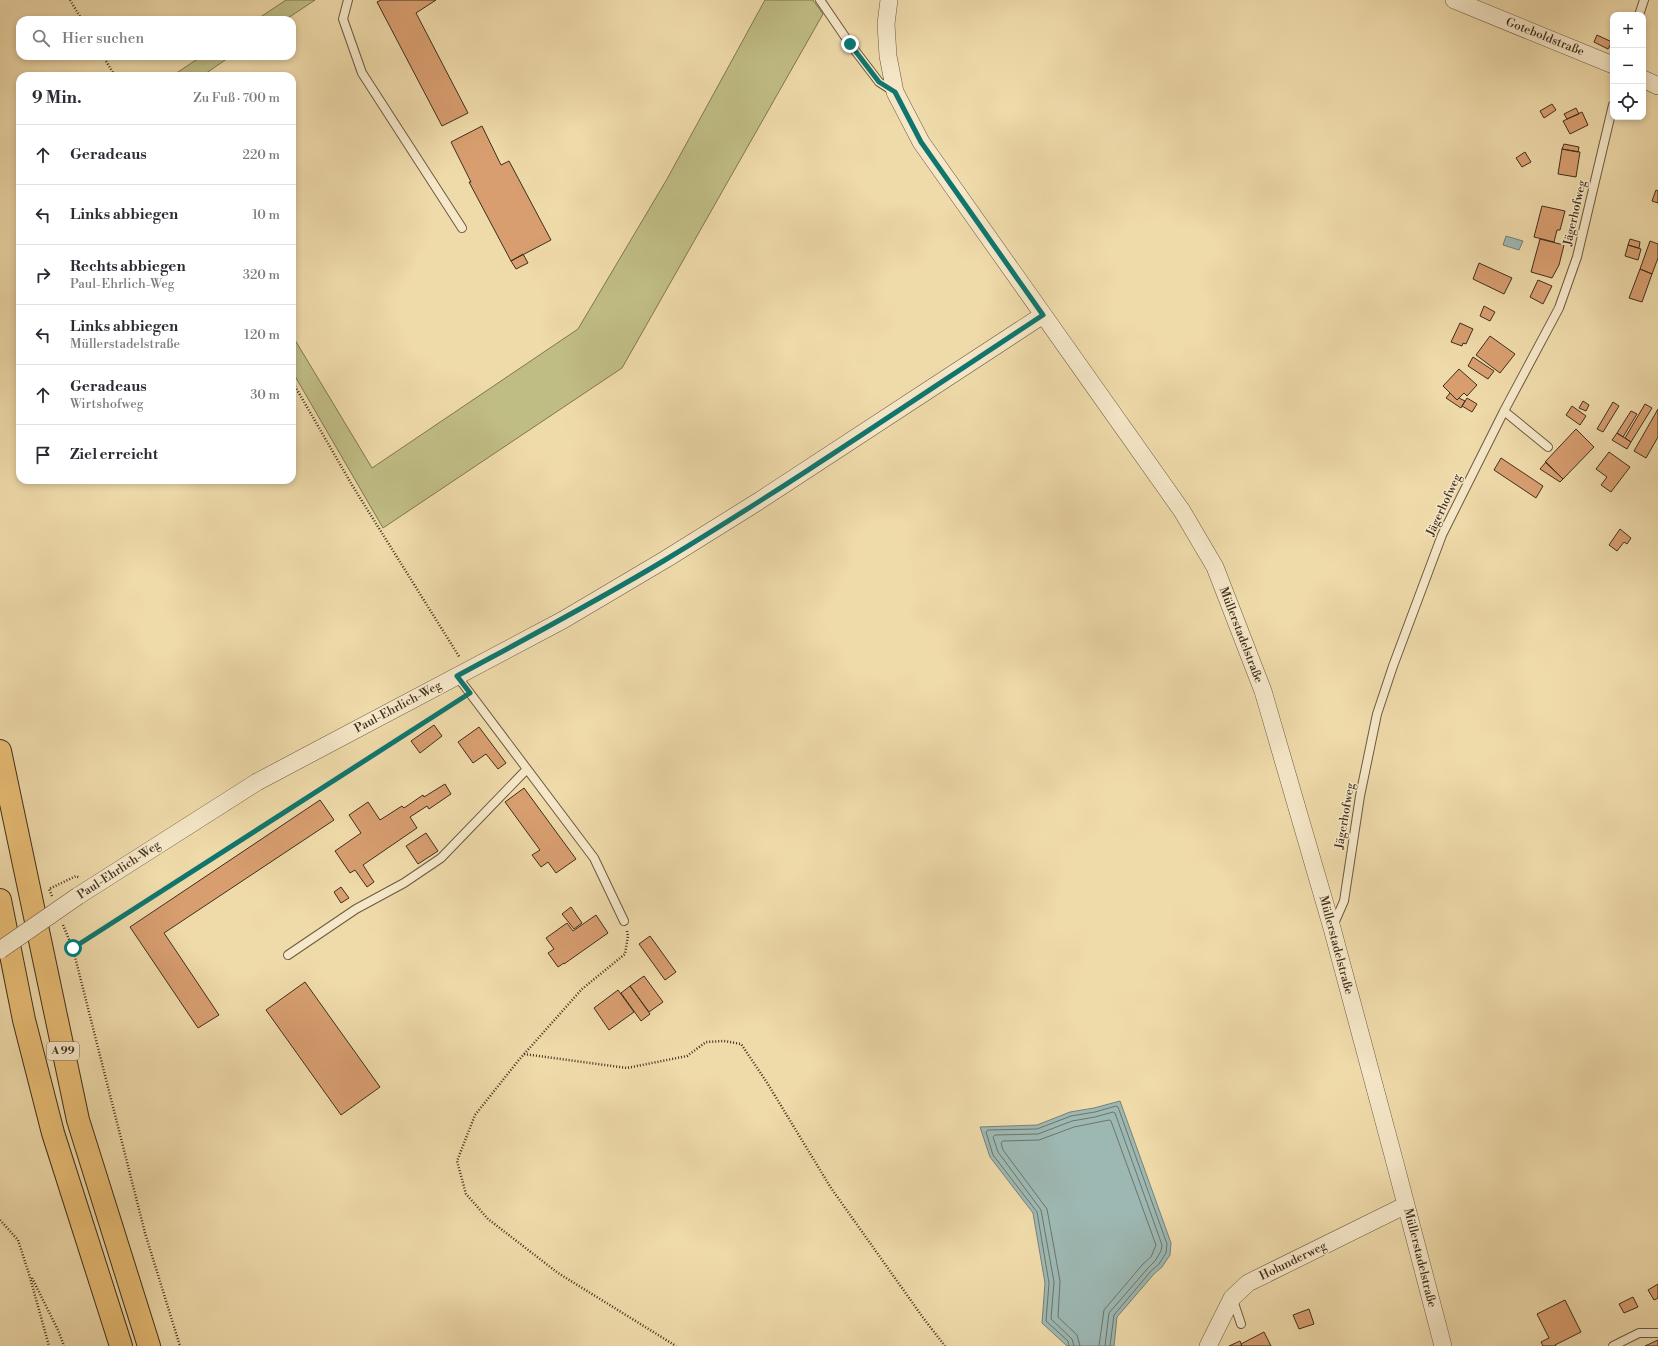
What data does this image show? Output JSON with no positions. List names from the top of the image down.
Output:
{
  "streets": {
    "highway": ["A 99"],
    "street": [
      "Goteboldstraße",
      "Müllerstadelstraße",
      "Paul-Ehrlich-Weg",
      "Holunderweg"
    ],
    "lane": ["Jägerhofweg"]
  },
  "crossings": [
    ["Jägerhofweg", "Müllerstadelstraße"],
    ["Müllerstadelstraße", "Paul-Ehrlich-Weg"],
    ["Müllerstadelstraße", "Holunderweg"]
  ],
  "page": {
    "map_buttons": ["+", "−"],
    "search": "Hier suchen",
    "heading": ["9 Min.", "Zu Fuß · 700 m"],
    "list": [
      ["Geradeaus", "220 m"],
      ["Links abbiegen", "10 m"],
      ["Rechts abbiegen", "Paul-Ehrlich-Weg", "320 m"],
      ["Links abbiegen", "Müllerstadelstraße", "120 m"],
      ["Geradeaus", "Wirtshofweg", "30 m"],
      "Ziel erreicht"
    ]
  }
}
